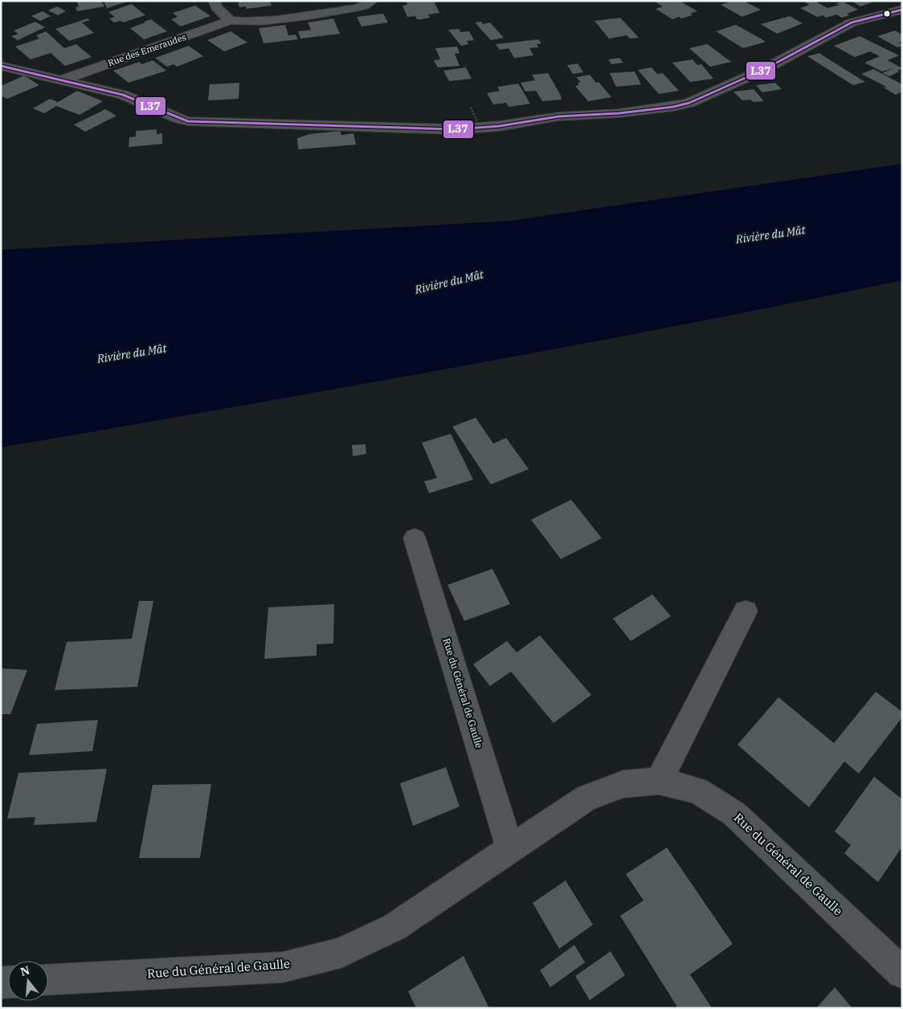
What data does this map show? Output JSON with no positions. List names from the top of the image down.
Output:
{
  "streets": {
    "street": ["Rue des Emeraudes", "Rue du Général de Gaulle"]
  },
  "water": ["Rivière du Mât"],
  "lines": ["transit line L37"],
  "north": "top"
}
